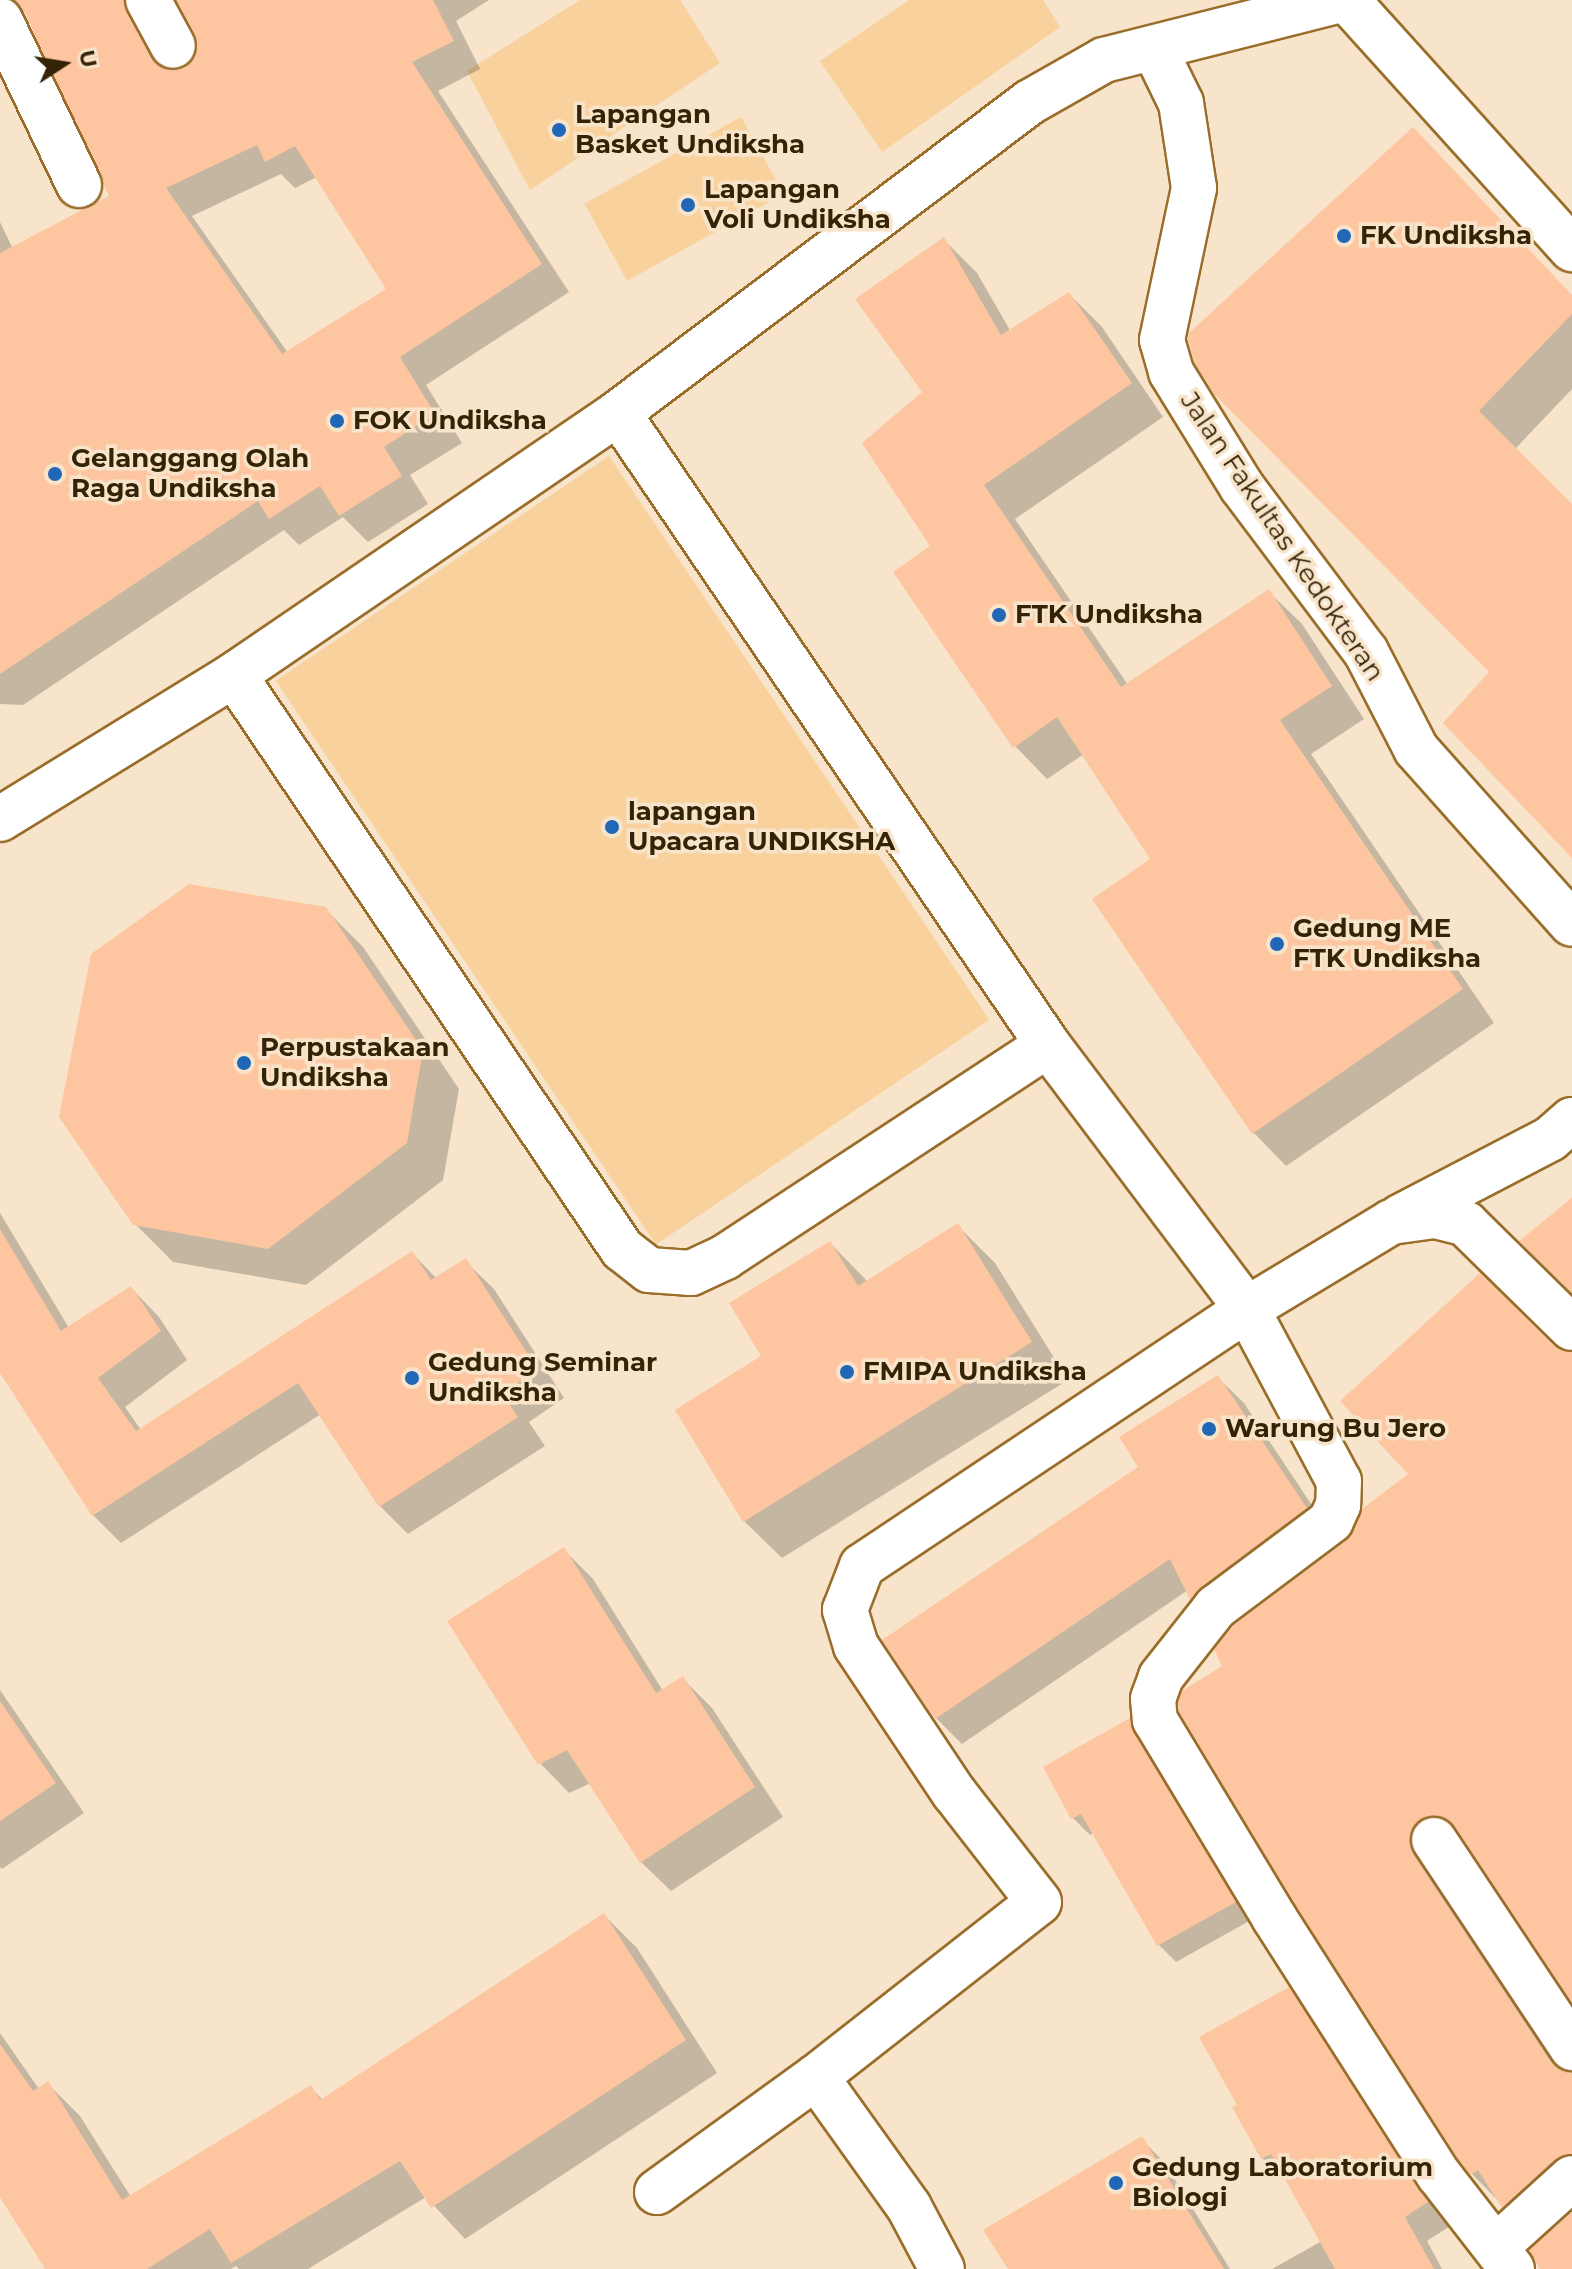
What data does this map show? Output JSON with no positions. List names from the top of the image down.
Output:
{
  "streets": {
    "street": ["Jalan Fakultas Kedokteran"]
  },
  "places": [
    "Lapangan Basket Undiksha",
    "Lapangan Voli Undiksha",
    "FK Undiksha",
    "FOK Undiksha",
    "Gelanggang Olah Raga Undiksha",
    "FTK Undiksha",
    "lapangan Upacara UNDIKSHA",
    "Gedung ME FTK Undiksha",
    "Perpustakaan Undiksha",
    "FMIPA Undiksha",
    "Gedung Seminar Undiksha",
    "Warung Bu Jero",
    "Gedung Laboratorium Biologi"
  ],
  "north": "right"
}
